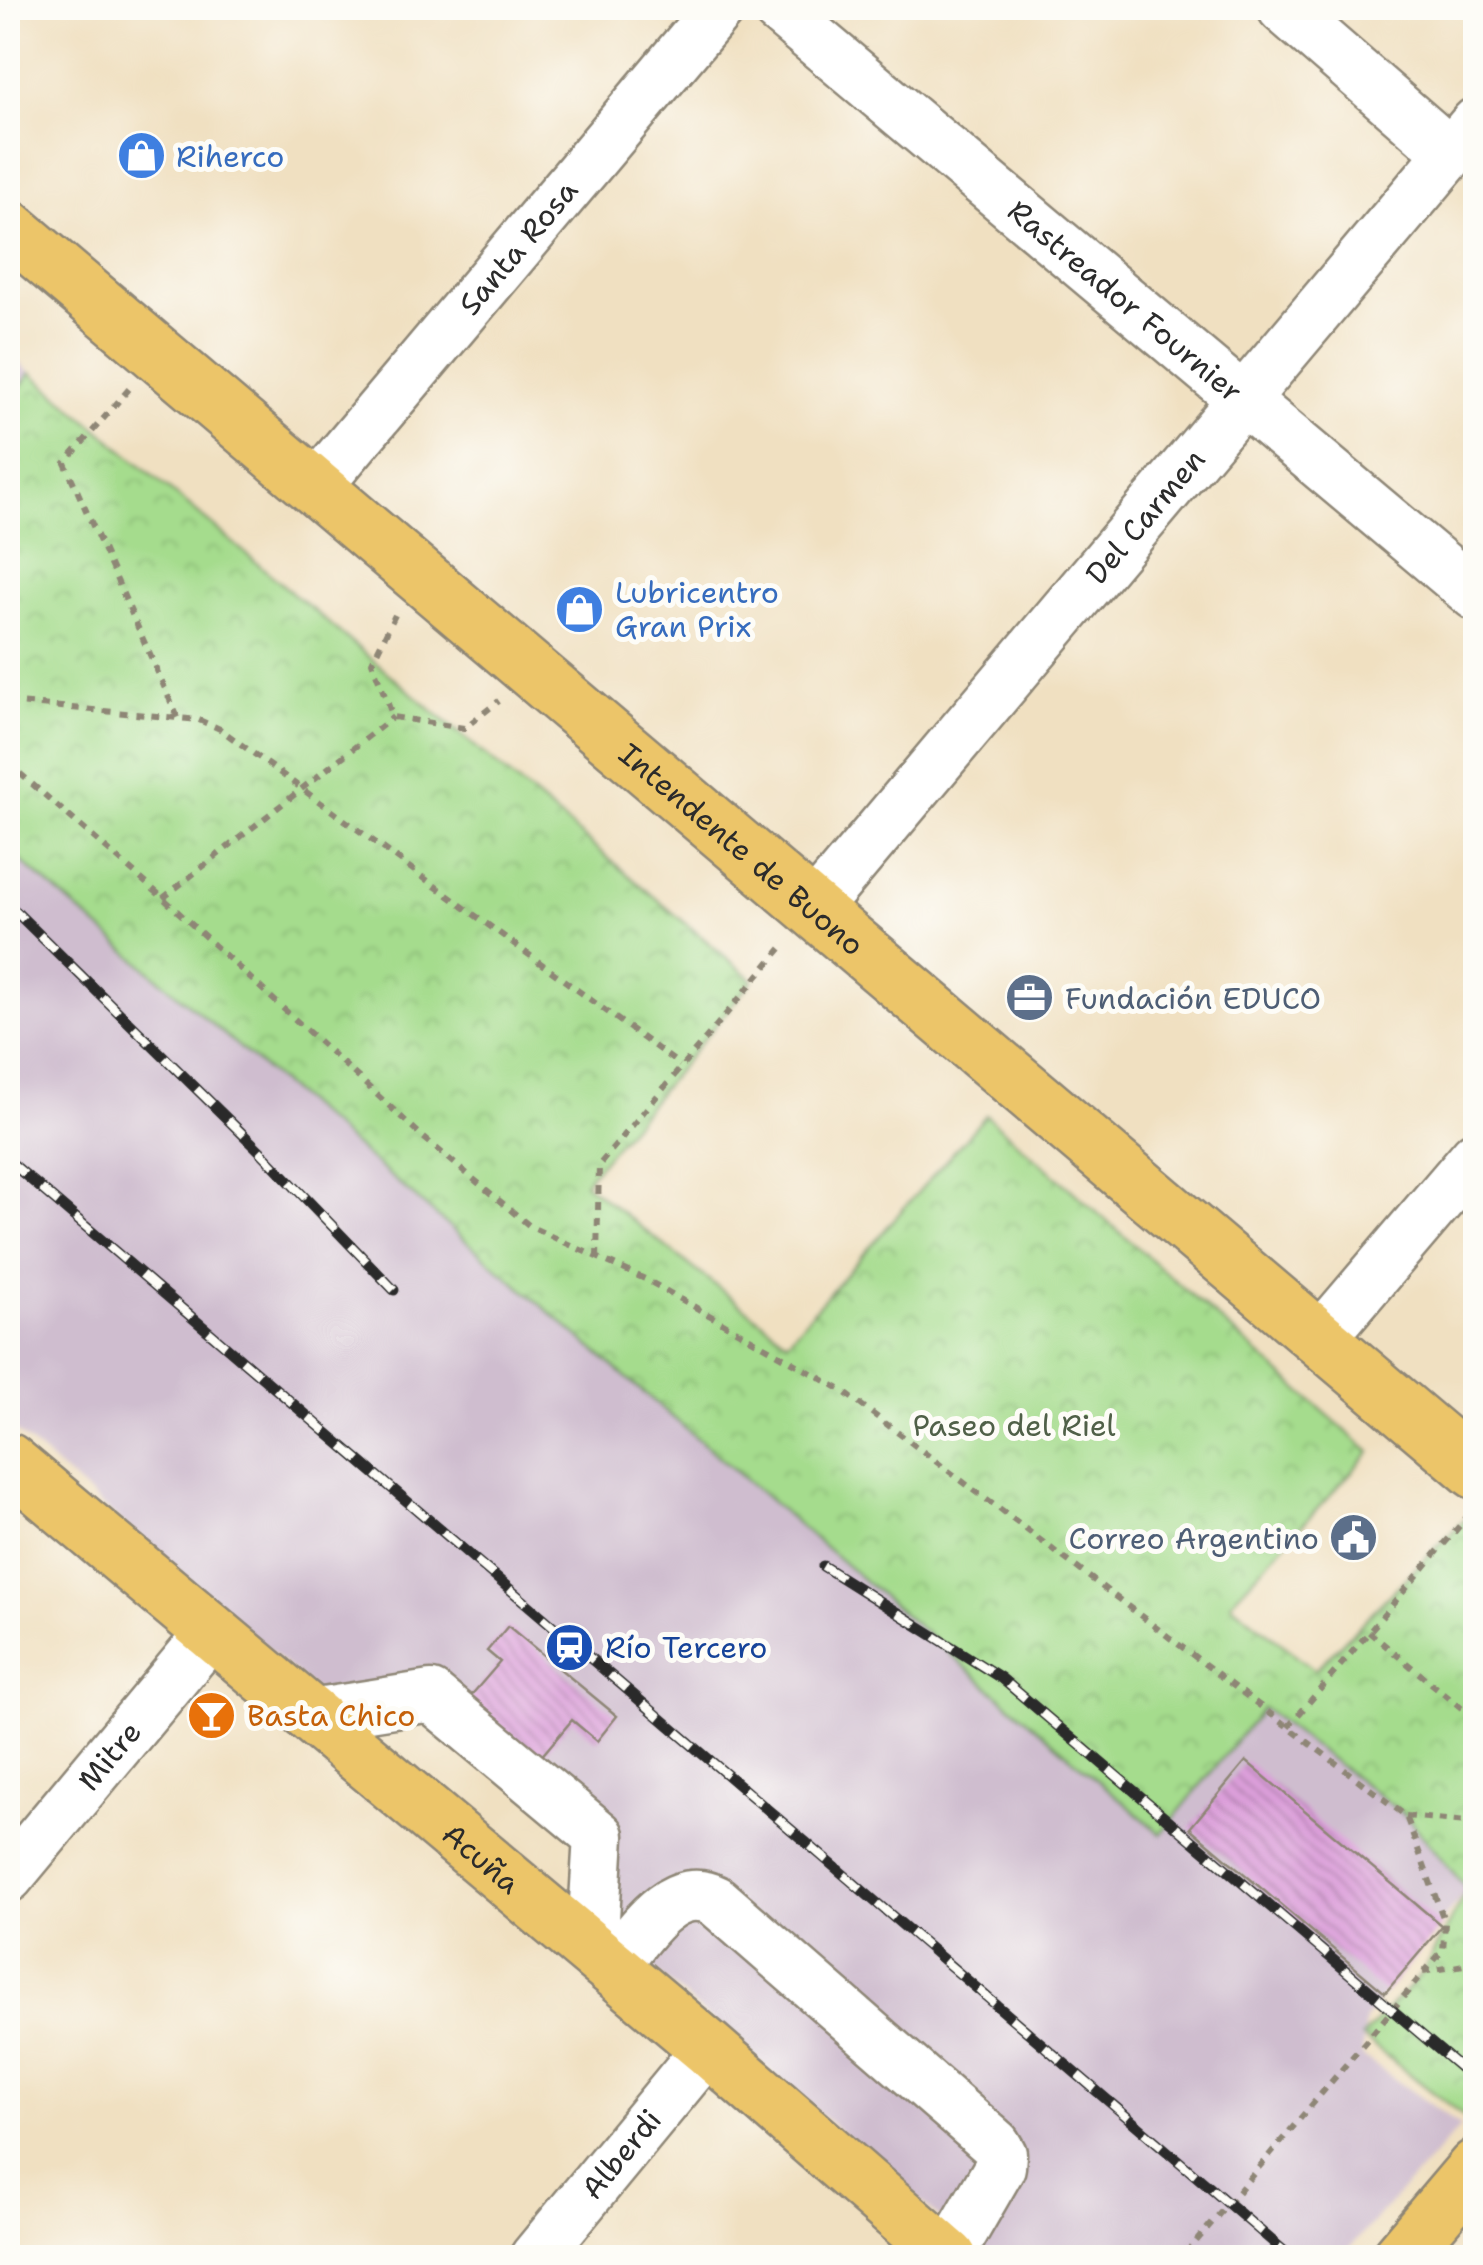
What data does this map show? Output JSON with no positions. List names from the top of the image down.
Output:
{
  "streets": {
    "main road": ["Intendente de Buono", "Acuña"],
    "street": [
      "Santa Rosa",
      "Rastreador Fournier",
      "Del Carmen",
      "Mitre",
      "Alberdi"
    ]
  },
  "crossings": [
    ["Santa Rosa", "Intendente de Buono"],
    ["Rastreador Fournier", "Del Carmen"],
    ["Del Carmen", "Intendente de Buono"],
    ["Mitre", "Acuña"],
    ["Acuña", "Alberdi"]
  ],
  "parks": ["Paseo del Riel"],
  "places": {
    "shop": ["Riherco", "Lubricentro Gran Prix"],
    "office": ["Fundación EDUCO"],
    "public building": ["Correo Argentino"],
    "station": ["Río Tercero"],
    "bar": ["Basta Chico"]
  }
}
